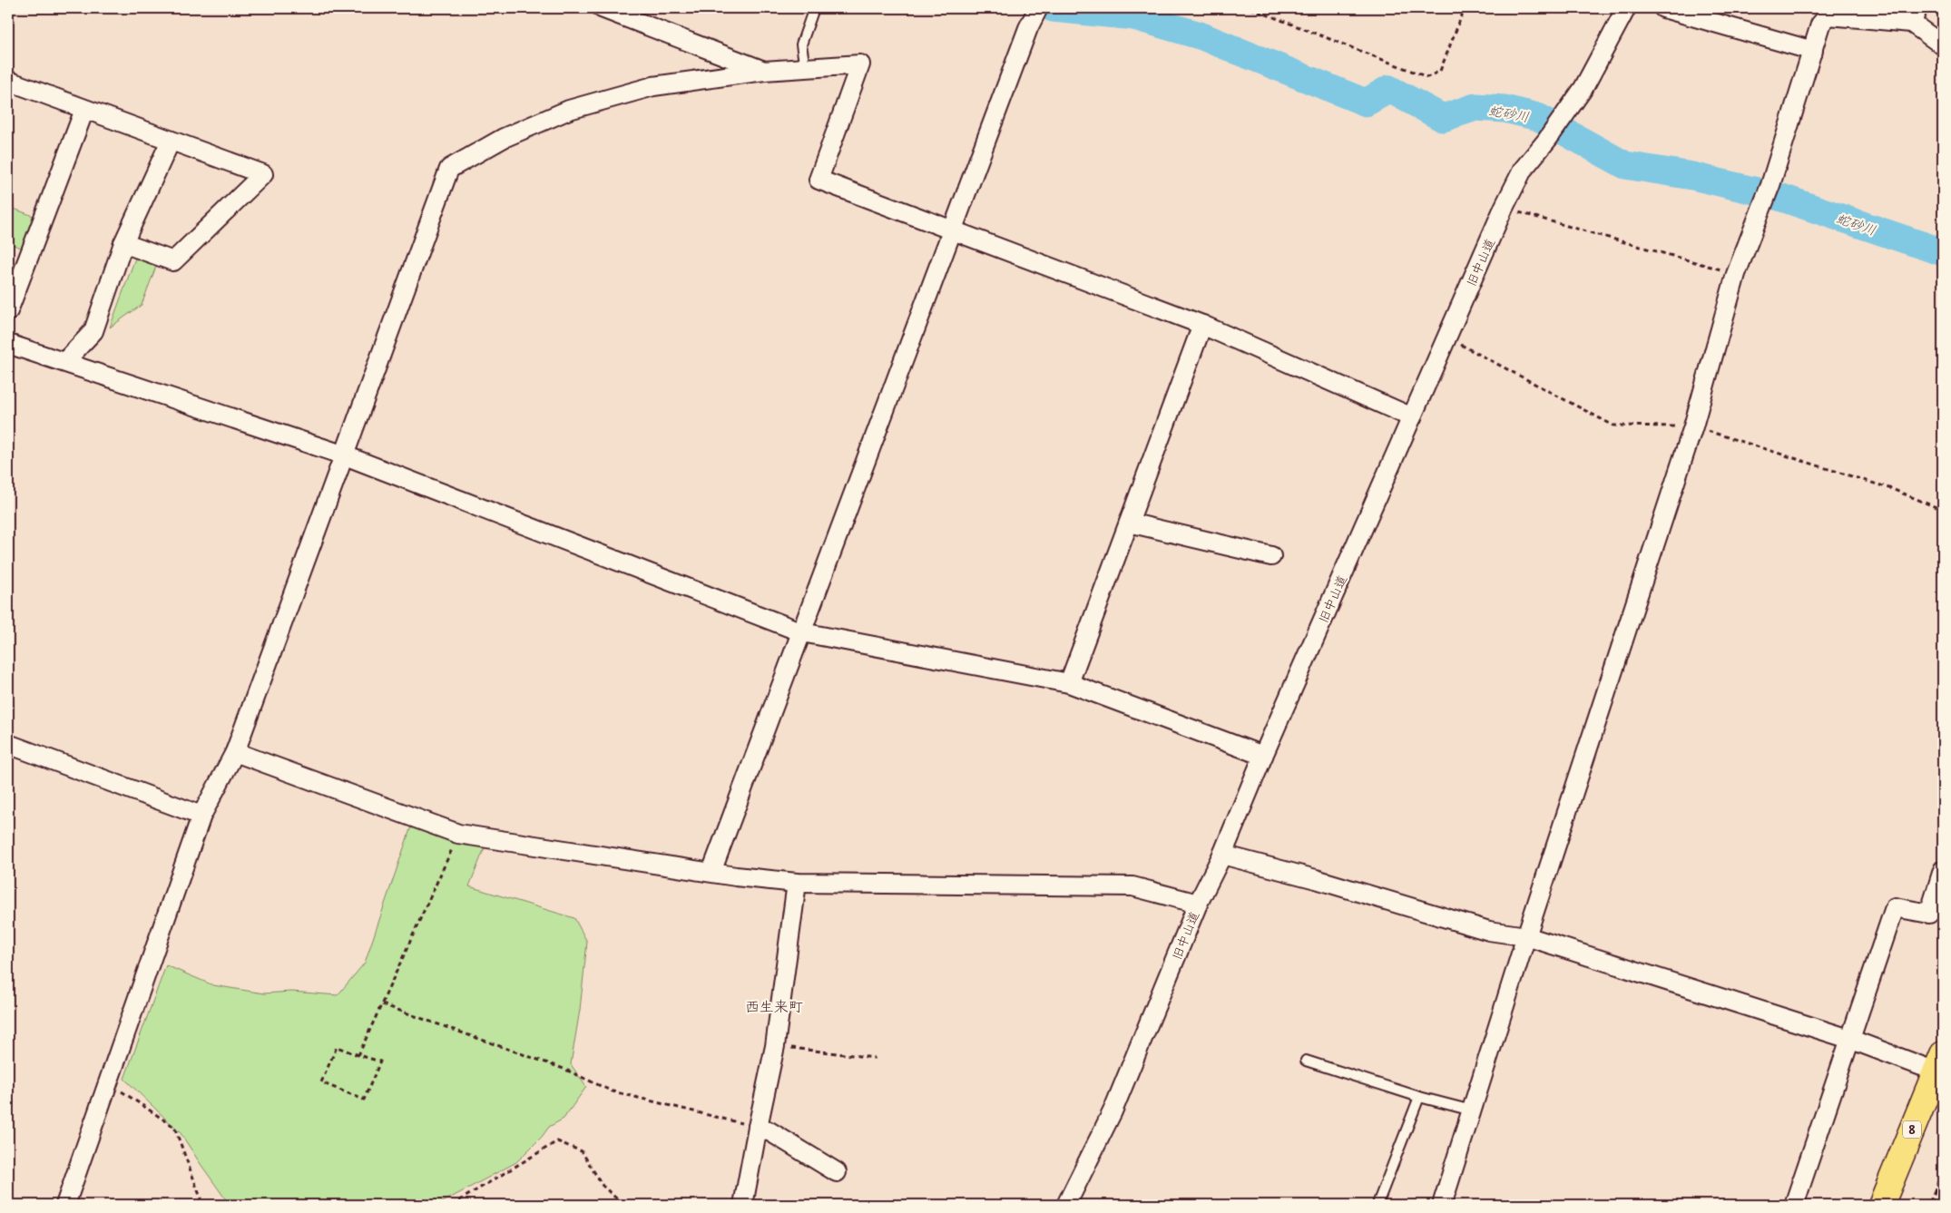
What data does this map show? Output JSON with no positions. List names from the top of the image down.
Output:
{
  "streets": {
    "highway": ["8"],
    "street": ["旧中山道"]
  },
  "districts": ["西生来町"],
  "water": ["蛇砂川"]
}
